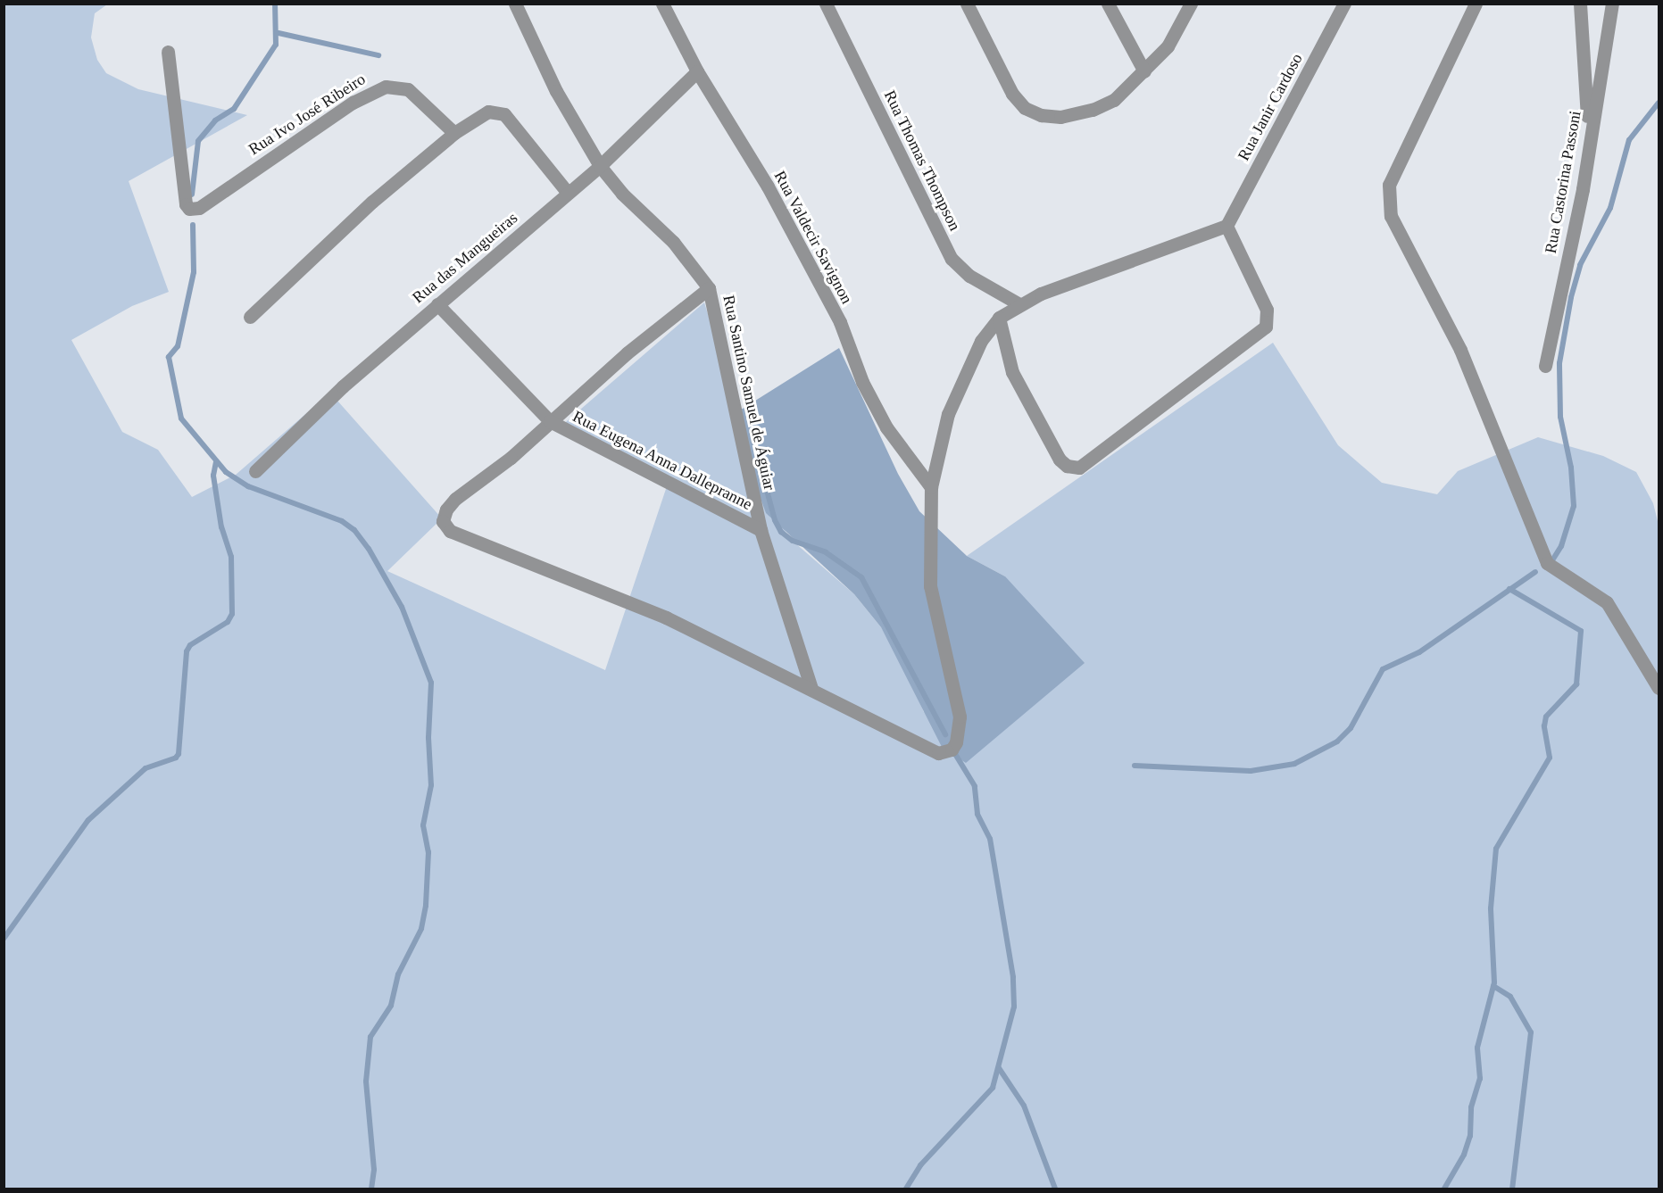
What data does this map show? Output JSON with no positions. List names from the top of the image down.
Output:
{
  "streets": {
    "street": [
      "Rua Janir Cardoso",
      "Rua Ivo José Ribeiro",
      "Rua Thomas Thompson",
      "Rua Castorina Passoni",
      "Rua Valdecir Savignon",
      "Rua das Mangueiras",
      "Rua Santino Samuel de Águiar",
      "Rua Eugena Anna Dallepranne"
    ]
  },
  "crossings": [
    ["Rua Valdecir Savignon", "Rua das Mangueiras"],
    ["Rua das Mangueiras", "Rua Santino Samuel de Águiar"],
    ["Rua das Mangueiras", "Rua Eugena Anna Dallepranne"],
    ["Rua Santino Samuel de Águiar", "Rua Eugena Anna Dallepranne"]
  ]
}
